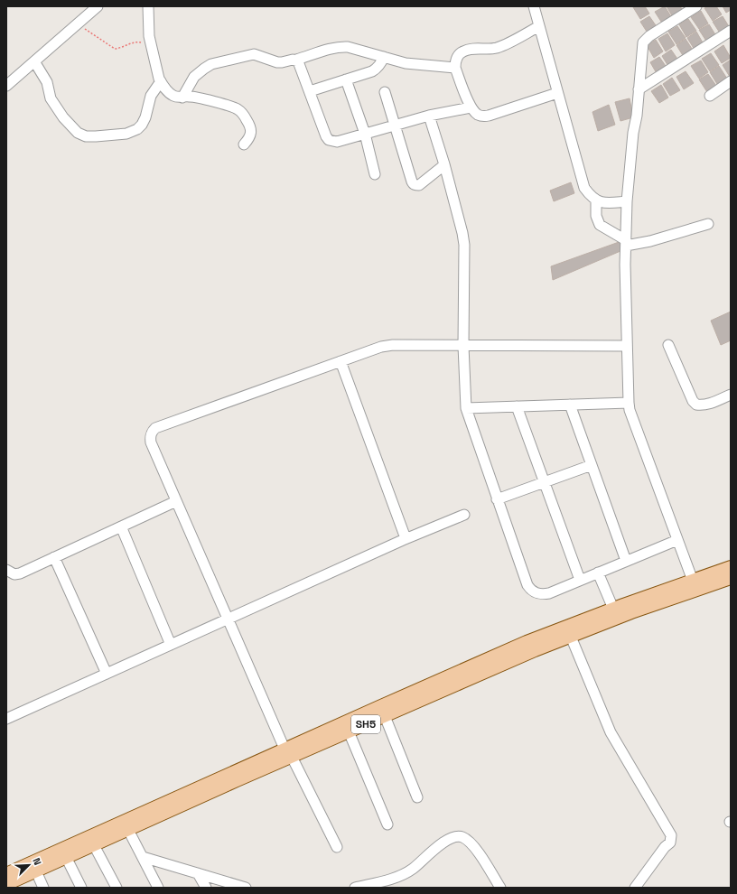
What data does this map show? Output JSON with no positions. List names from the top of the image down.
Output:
{
  "streets": {
    "main road": ["SH5"]
  },
  "north": "top right"
}
